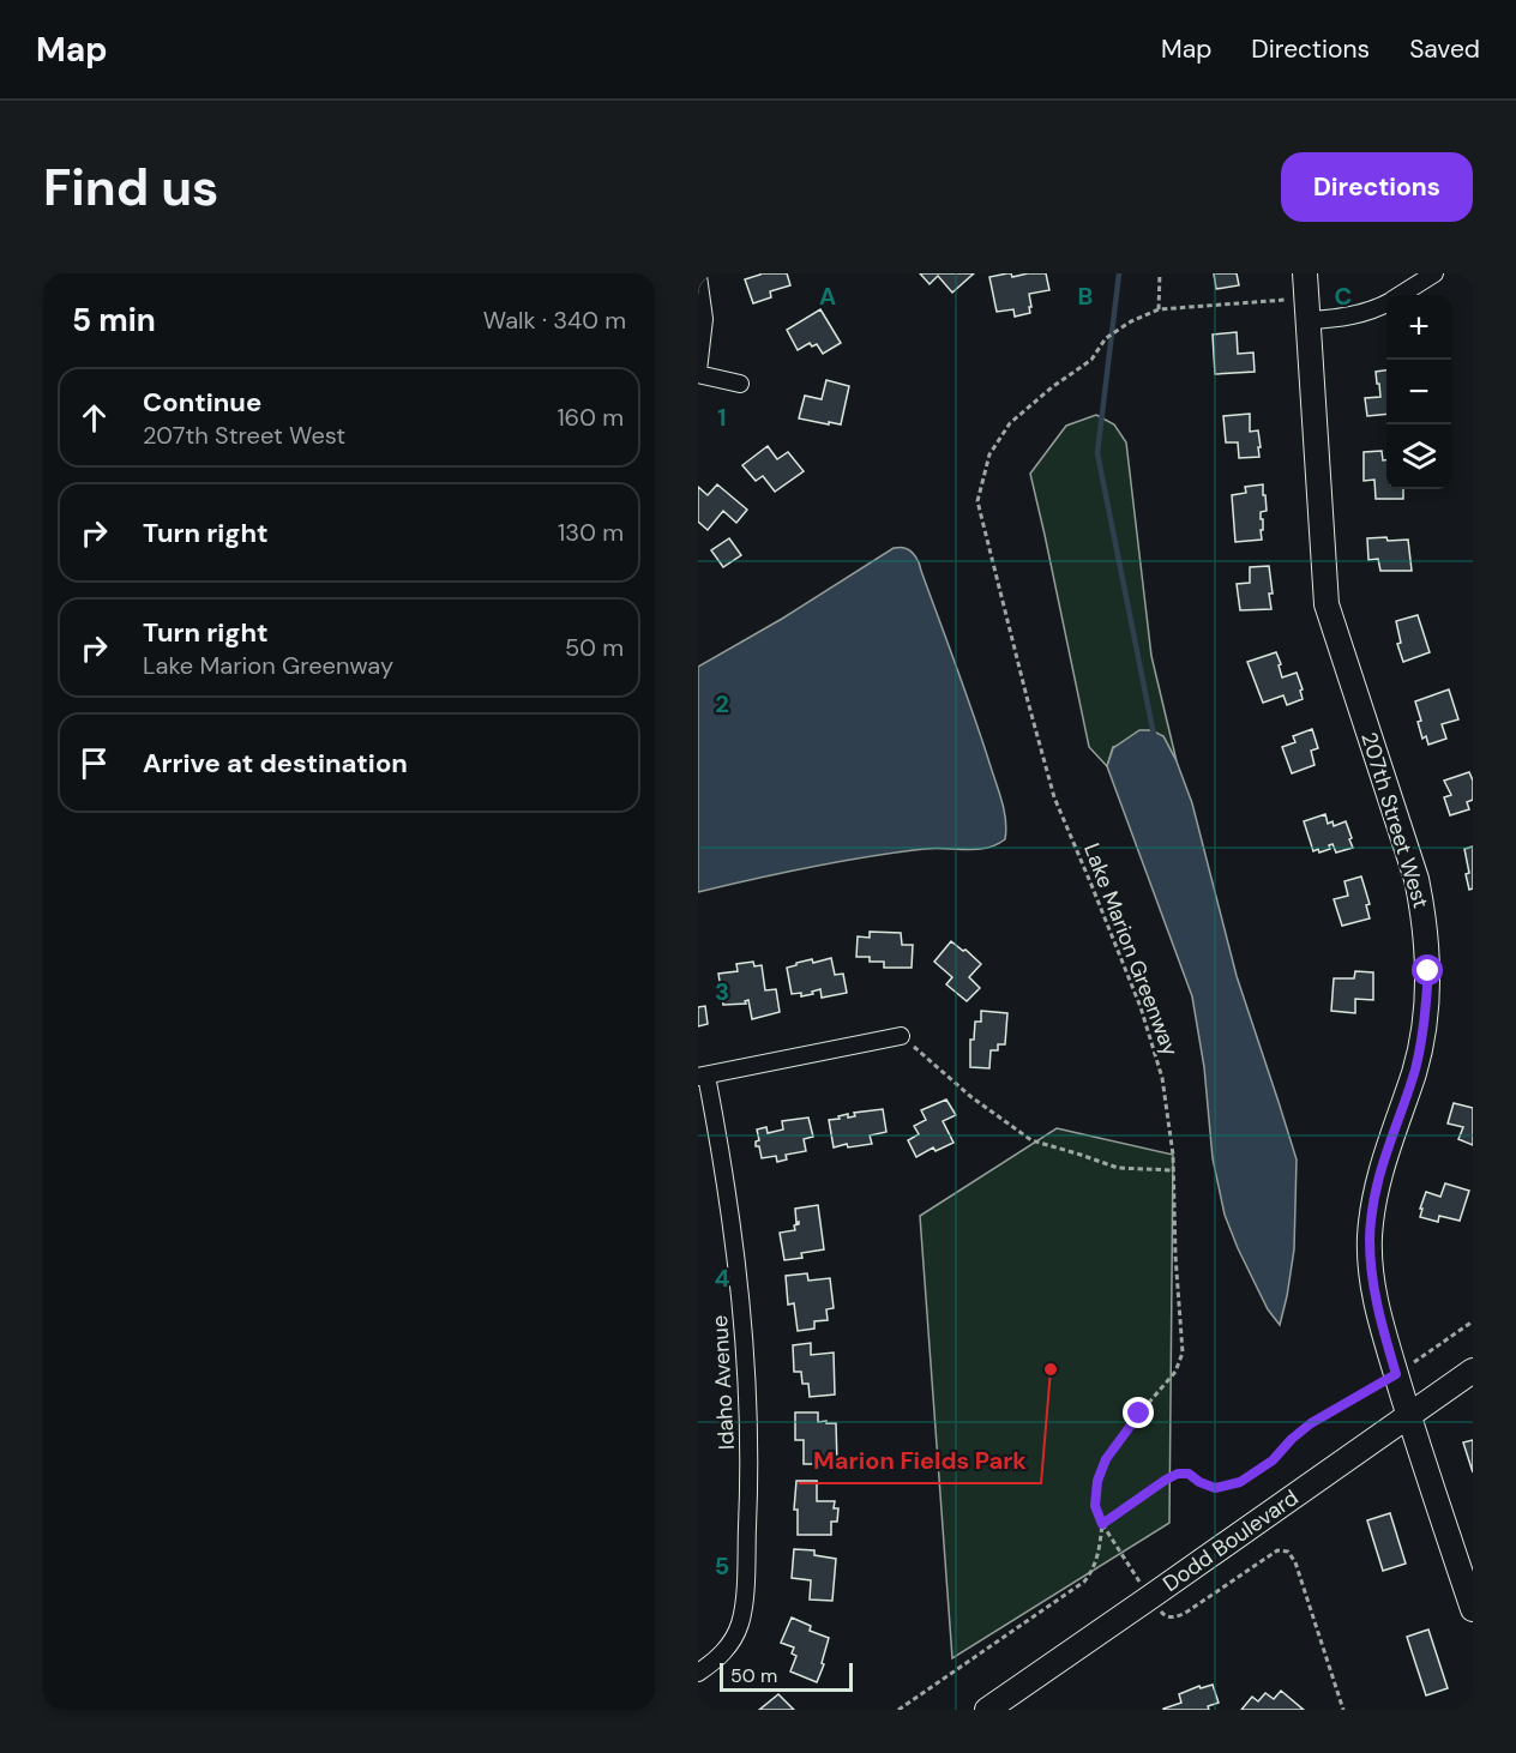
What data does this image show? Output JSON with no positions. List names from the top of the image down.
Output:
{
  "streets": {
    "street": ["207th Street West", "Idaho Avenue", "Dodd Boulevard"],
    "path": ["Lake Marion Greenway"]
  },
  "crossings": [
    ["207th Street West", "Lake Marion Greenway"],
    ["207th Street West", "Dodd Boulevard"],
    ["Lake Marion Greenway", "Dodd Boulevard"]
  ],
  "places": ["Marion Fields Park"],
  "scale_bar": "50 m",
  "page": {
    "header": "Map",
    "nav": ["Map", "Directions", "Saved"],
    "buttons": "Directions",
    "title": "Find us",
    "heading": ["5 min", "Walk · 340 m"],
    "map_buttons": ["+", "−"],
    "list": [
      ["Continue", "207th Street West", "160 m"],
      ["Turn right", "130 m"],
      ["Turn right", "Lake Marion Greenway", "50 m"],
      "Arrive at destination"
    ],
    "scale": "50 m"
  },
  "grid": {
    "columns": ["A", "B", "C"],
    "rows": [
      "1",
      "2",
      "3",
      "4",
      "5"
    ]
  }
}
